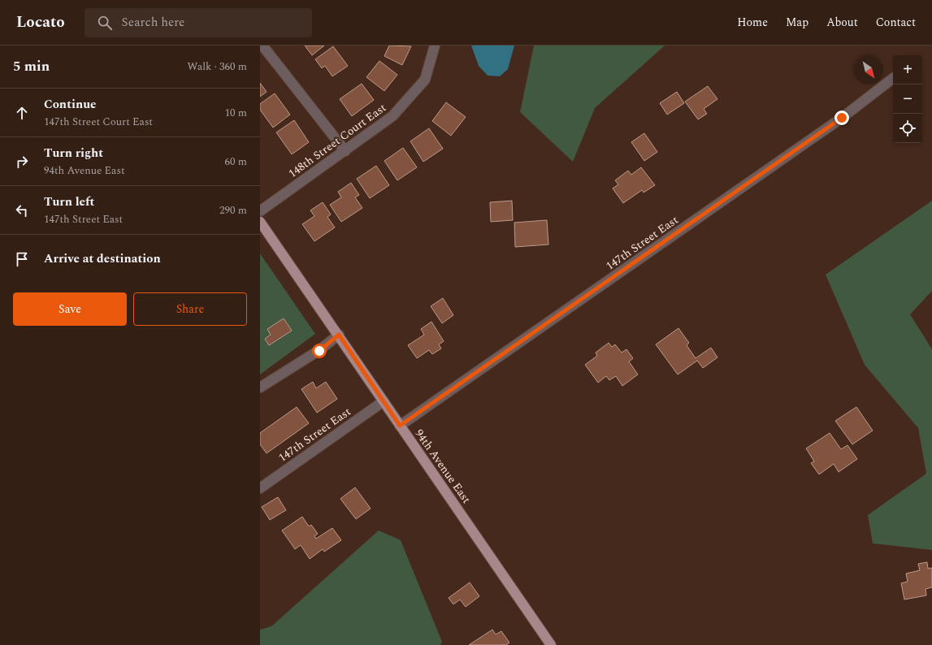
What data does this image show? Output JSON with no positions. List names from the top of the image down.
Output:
{
  "streets": {
    "main road": ["94th Avenue East"],
    "street": ["148th Street Court East", "147th Street East"]
  },
  "crossings": [
    ["147th Street East", "94th Avenue East"]
  ],
  "north": "bottom right",
  "page": {
    "header": "Locato",
    "search": "Search here",
    "nav": [
      "Home",
      "Map",
      "About",
      "Contact"
    ],
    "heading": ["5 min", "Walk · 360 m"],
    "map_buttons": ["+", "−"],
    "list": [
      ["Continue", "147th Street Court East", "10 m"],
      ["Turn right", "94th Avenue East", "60 m"],
      ["Turn left", "147th Street East", "290 m"],
      "Arrive at destination"
    ],
    "buttons": ["Save", "Share"]
  }
}
